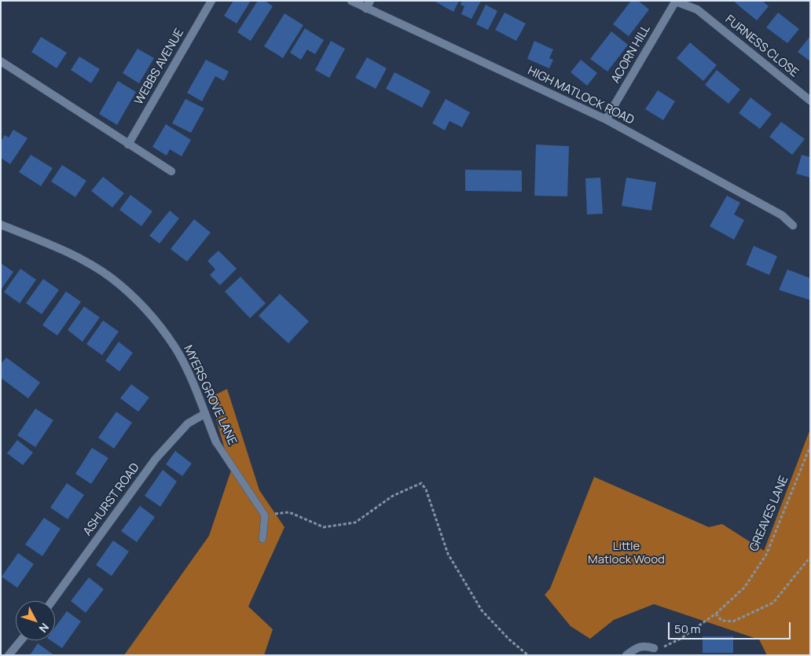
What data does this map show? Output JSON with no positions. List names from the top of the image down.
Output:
{
  "streets": {
    "street": [
      "FURNESS CLOSE",
      "ACORN HILL",
      "WEBBS AVENUE",
      "HIGH MATLOCK ROAD",
      "MYERS GROVE LANE",
      "ASHURST ROAD"
    ],
    "path": ["GREAVES LANE"]
  },
  "crossings": [
    ["FURNESS CLOSE", "ACORN HILL"],
    ["ACORN HILL", "HIGH MATLOCK ROAD"],
    ["MYERS GROVE LANE", "ASHURST ROAD"]
  ],
  "parks": ["Little Matlock Wood"],
  "scale_bar": "50 m",
  "north": "bottom right"
}
